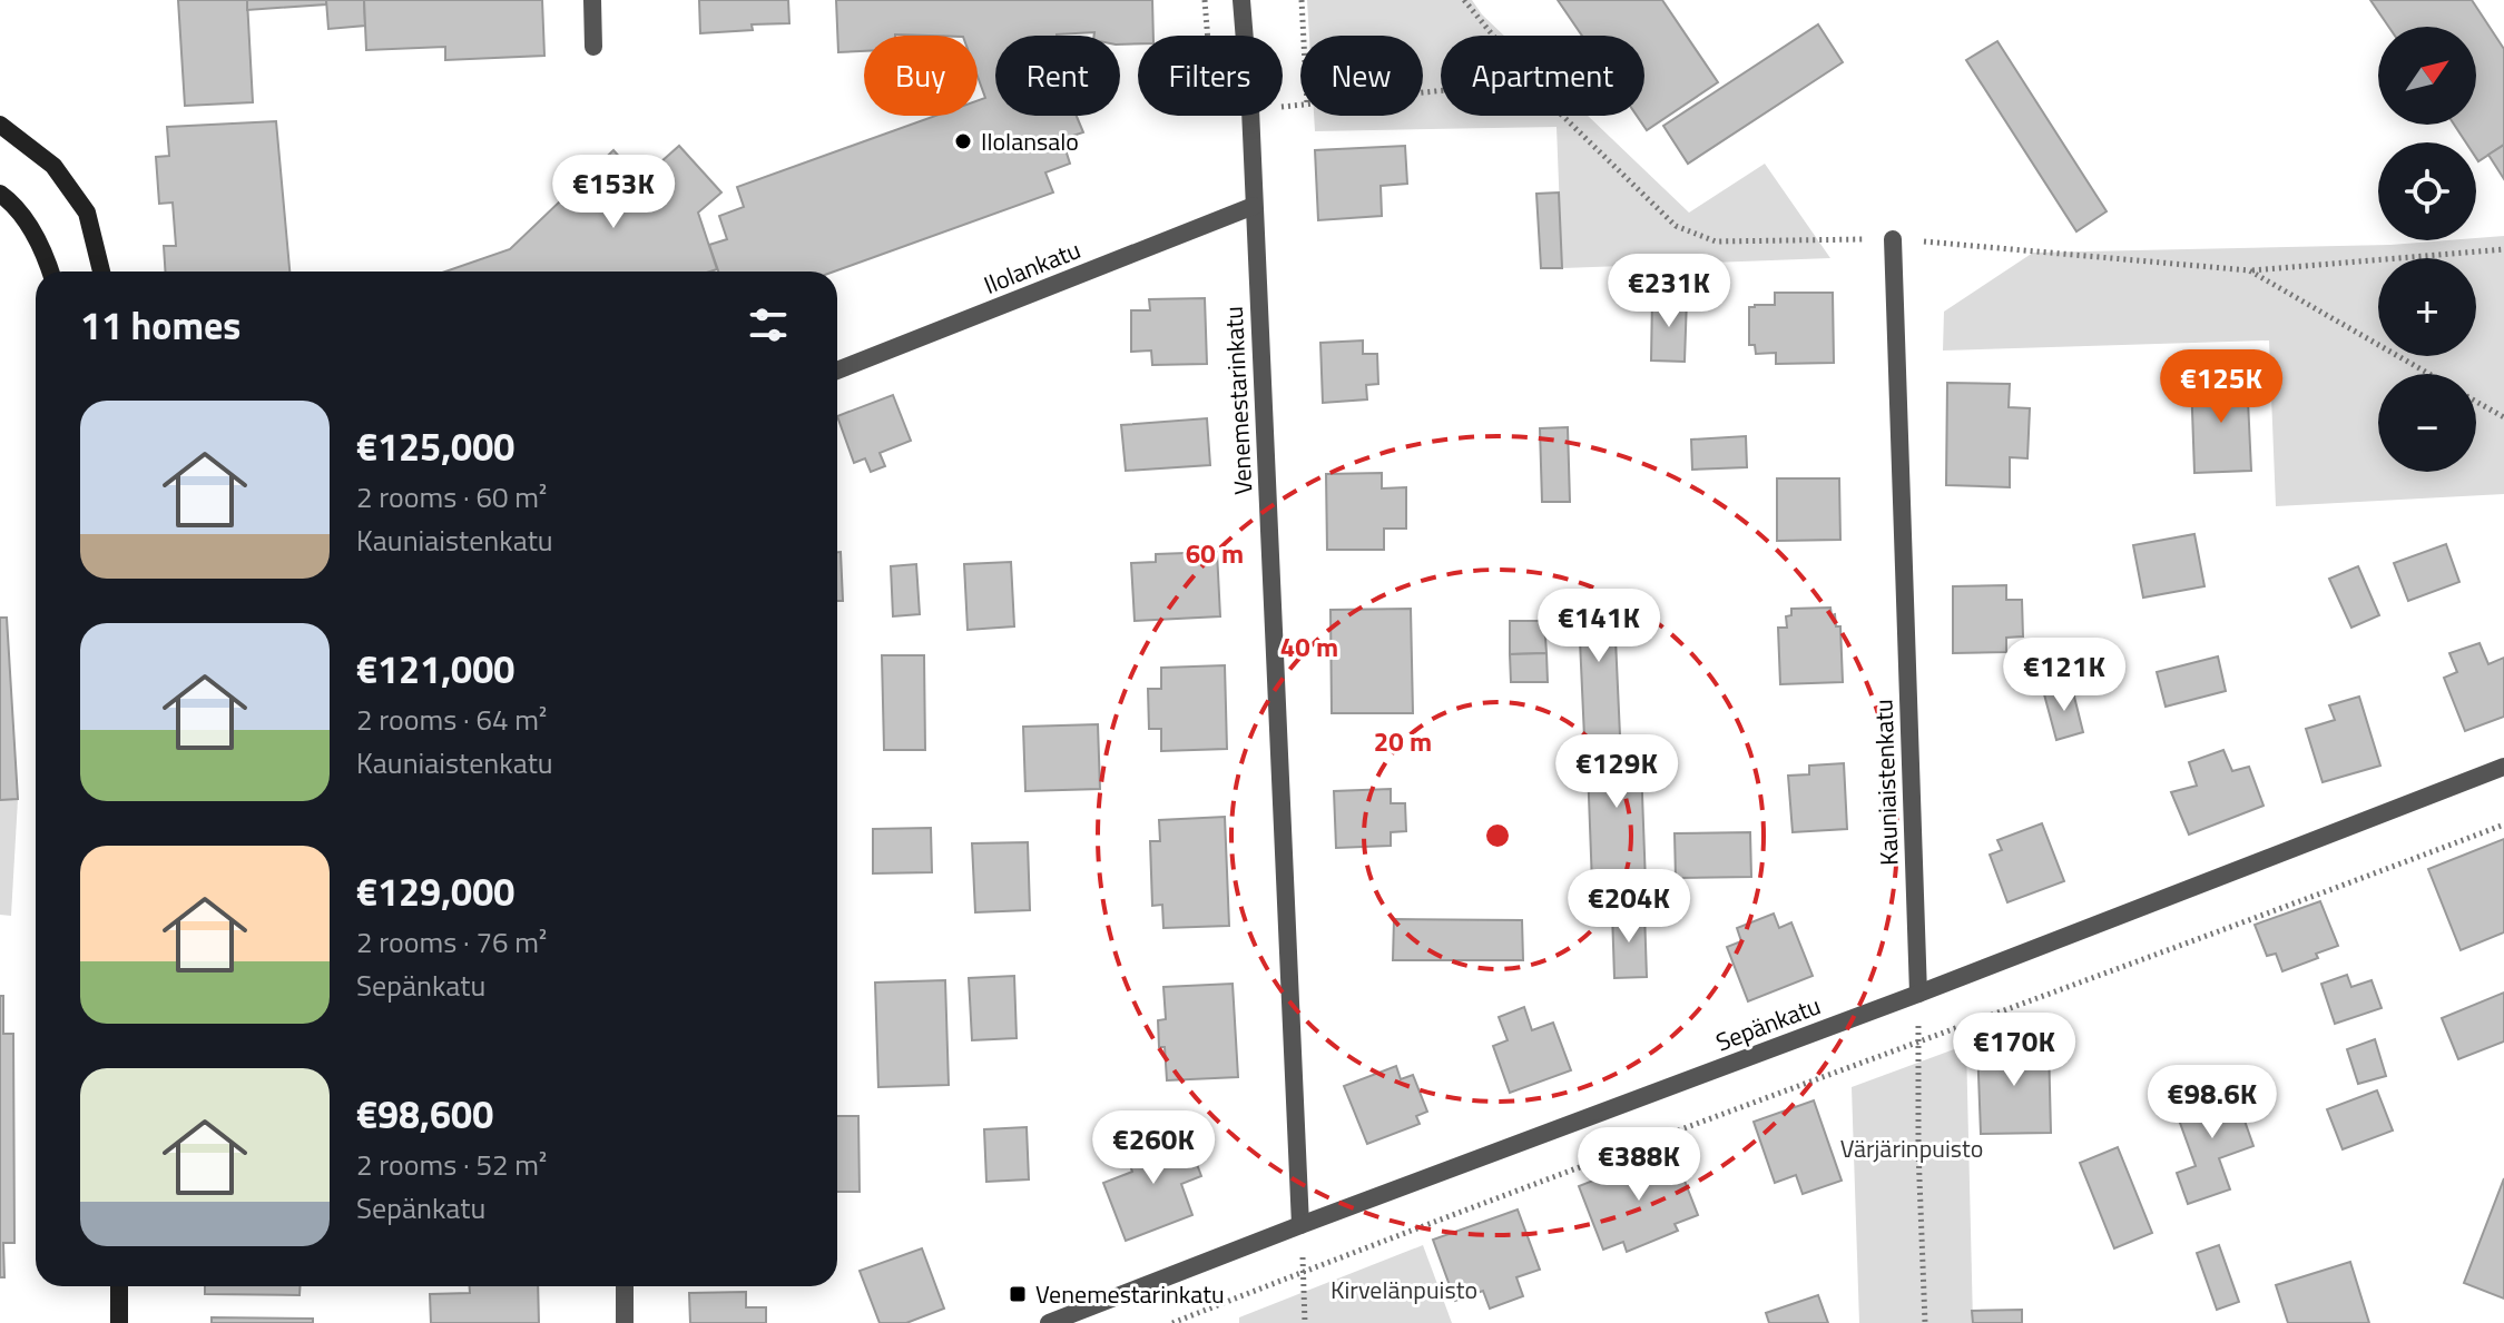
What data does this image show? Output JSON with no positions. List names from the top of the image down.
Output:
{
  "streets": {
    "street": [
      "Ilolankatu",
      "Venemestarinkatu",
      "Kauniaistenkatu",
      "Sepänkatu"
    ]
  },
  "crossings": [
    ["Ilolankatu", "Venemestarinkatu"],
    ["Venemestarinkatu", "Sepänkatu"],
    ["Kauniaistenkatu", "Sepänkatu"]
  ],
  "parks": ["Värjärinpuisto", "Kirvelänpuisto"],
  "places": {
    "other": ["Ilolansalo"],
    "transit": ["Venemestarinkatu"]
  },
  "north": "top right",
  "page": {
    "map_buttons": ["+", "−"],
    "chip": [
      "Buy",
      "Rent",
      "Filters",
      "New",
      "Apartment"
    ],
    "price": [
      "€153K",
      "€231K",
      "€125K",
      "€141K",
      "€121K",
      "€129K",
      "€204K",
      "€170K",
      "€98.6K",
      "€260K",
      "€388K"
    ],
    "heading": "11 homes",
    "list": [
      {
        "name": "€125,000",
        "note": "2 rooms · 60 m² · Kauniaistenkatu"
      },
      {
        "name": "€121,000",
        "note": "2 rooms · 64 m² · Kauniaistenkatu"
      },
      {
        "name": "€129,000",
        "note": "2 rooms · 76 m² · Sepänkatu"
      },
      {
        "name": "€98,600",
        "note": "2 rooms · 52 m² · Sepänkatu"
      }
    ]
  },
  "rings": ["60 m", "40 m", "20 m"]
}
